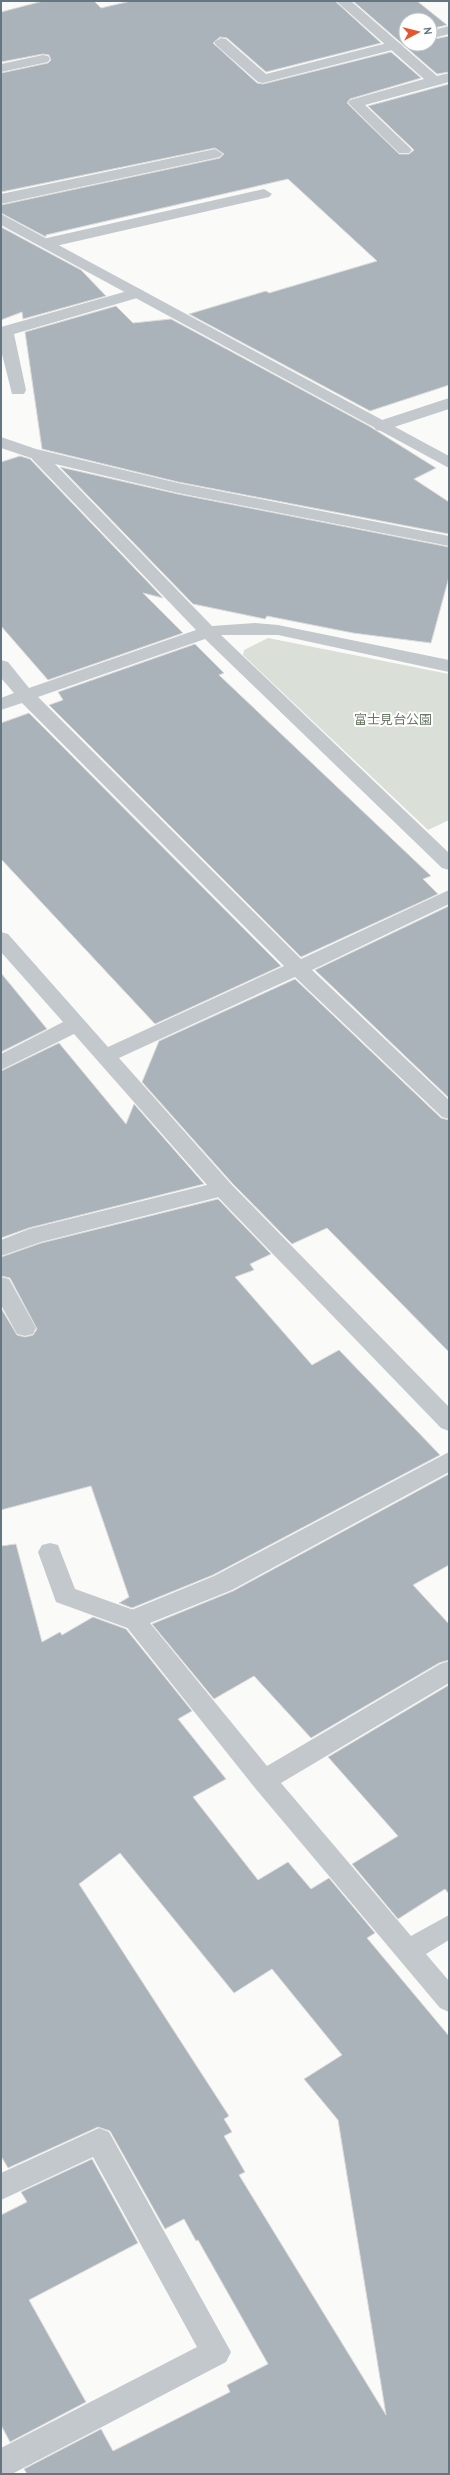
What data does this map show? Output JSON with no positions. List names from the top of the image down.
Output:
{
  "parks": ["富士見台公園"],
  "north": "right"
}
